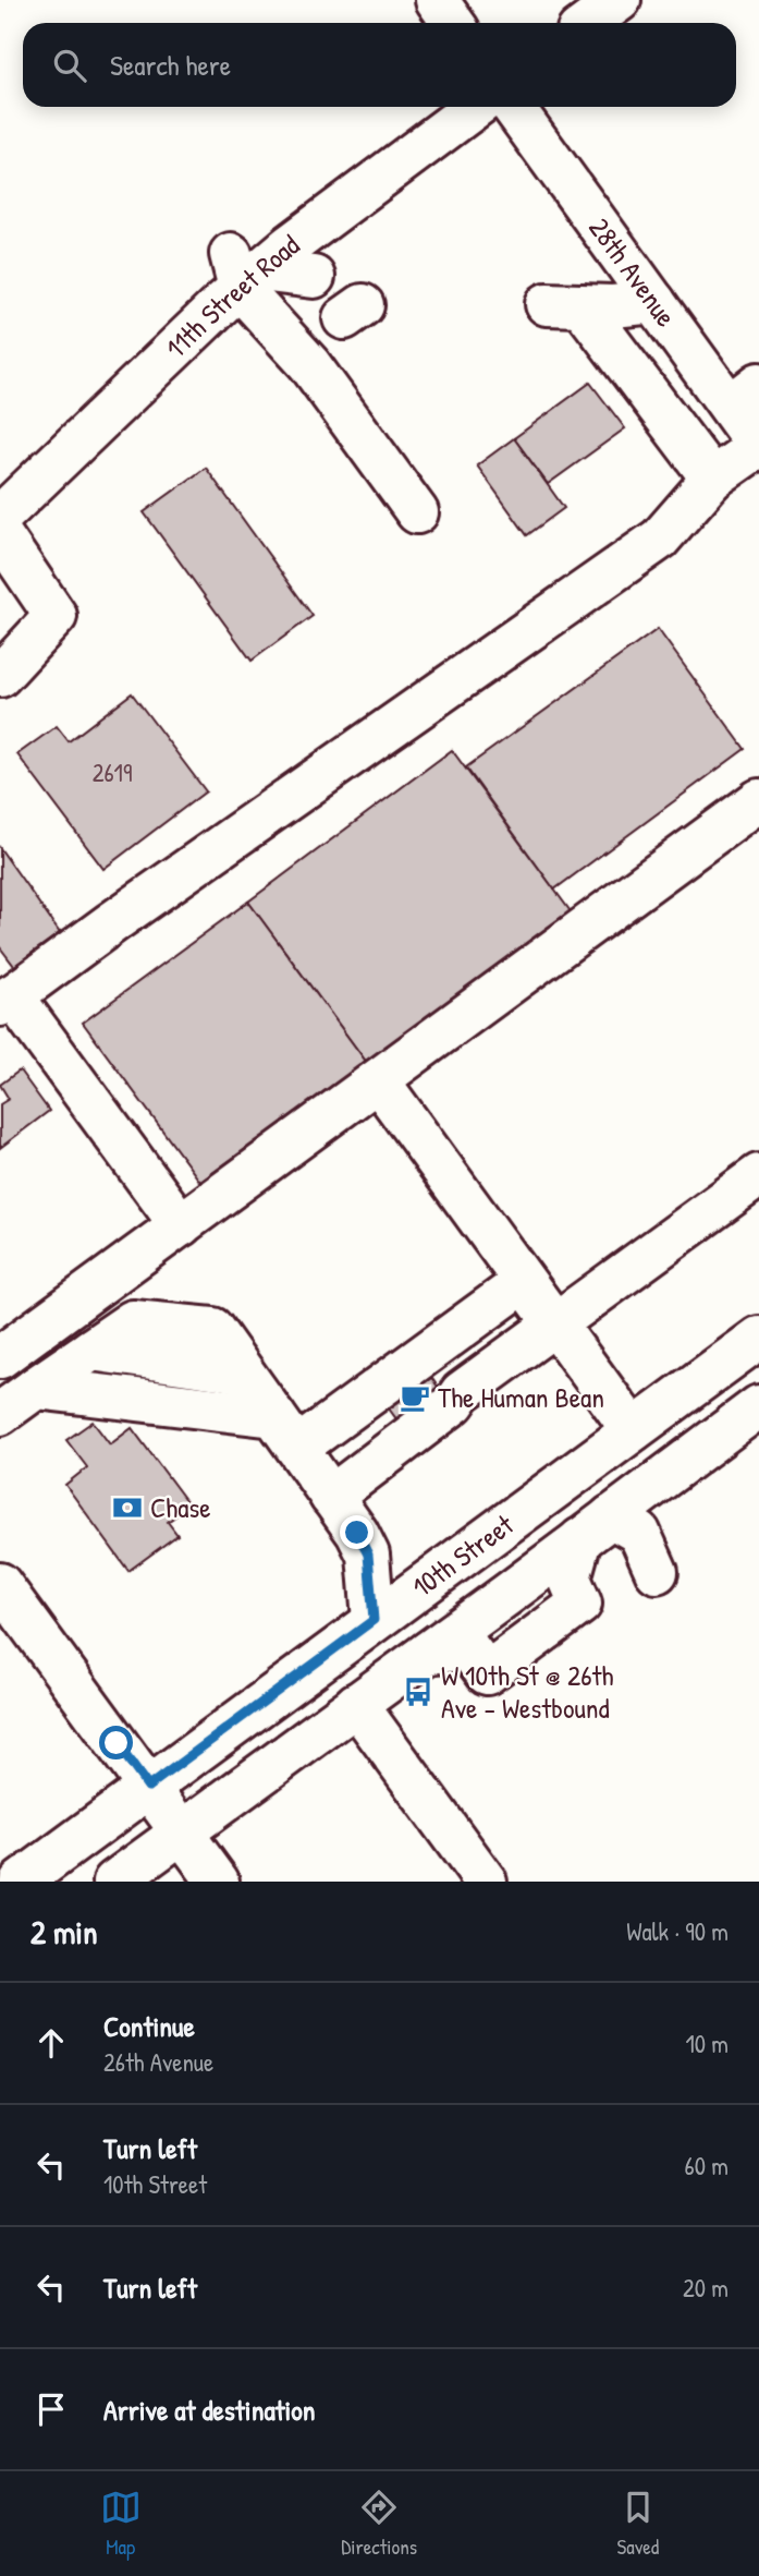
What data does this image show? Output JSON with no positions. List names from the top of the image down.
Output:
{
  "streets": {
    "main road": ["28th Avenue", "11th Street Road", "10th Street"]
  },
  "places": {
    "cafe": ["The Human Bean"],
    "bank": ["Chase"],
    "bus stop": ["W 10th St @ 26th Ave - Westbound"]
  },
  "house_numbers": ["2619"],
  "page": {
    "search": "Search here",
    "heading": ["2 min", "Walk · 90 m"],
    "list": [
      ["Continue", "26th Avenue", "10 m"],
      ["Turn left", "10th Street", "60 m"],
      ["Turn left", "20 m"],
      "Arrive at destination"
    ],
    "nav": ["Map", "Directions", "Saved"]
  }
}
